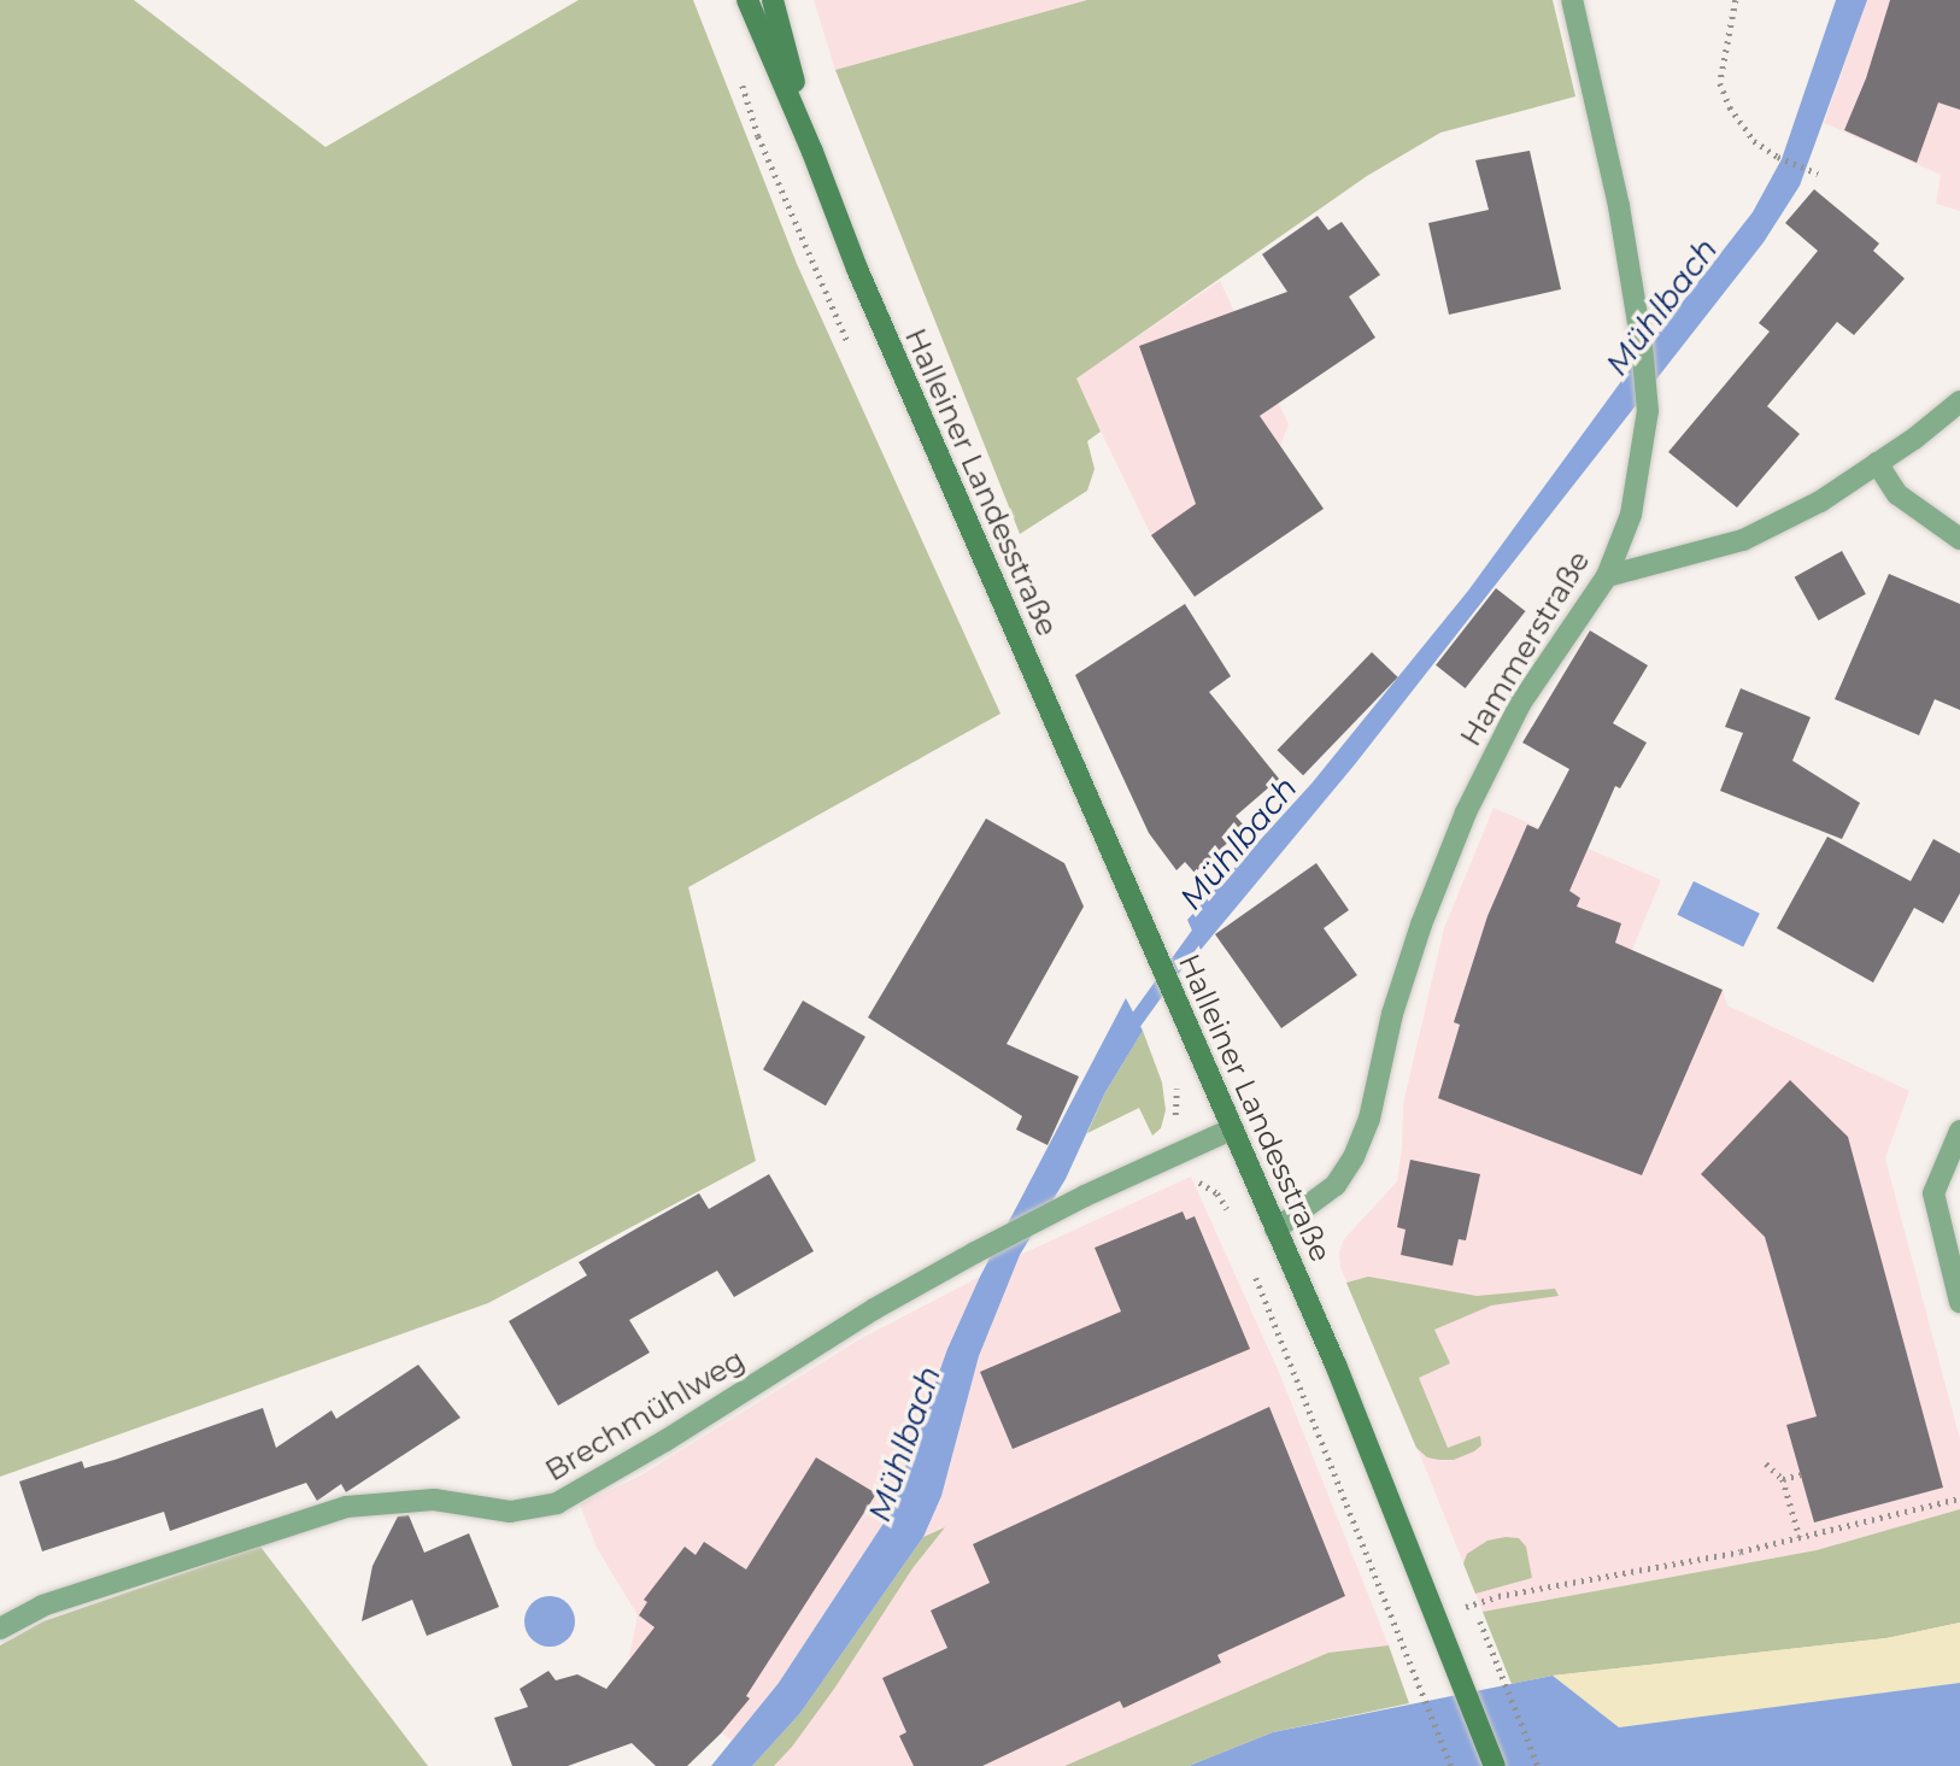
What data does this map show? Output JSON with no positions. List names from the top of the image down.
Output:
{
  "streets": {
    "main road": ["Halleiner Landesstraße"],
    "street": ["Hammerstraße", "Brechmühlweg"]
  },
  "crossings": [
    ["Halleiner Landesstraße", "Hammerstraße"],
    ["Halleiner Landesstraße", "Brechmühlweg"]
  ],
  "water": ["Mühlbach"]
}
